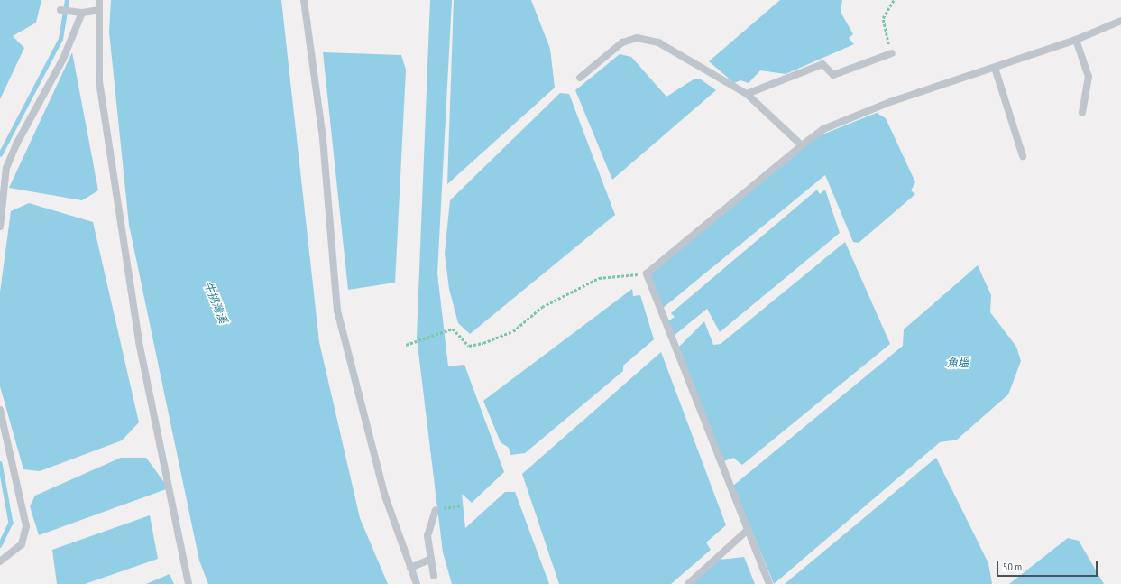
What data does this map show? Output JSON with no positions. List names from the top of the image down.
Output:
{
  "water": ["牛挑灣溪", "魚塭"],
  "scale_bar": "50 m"
}
